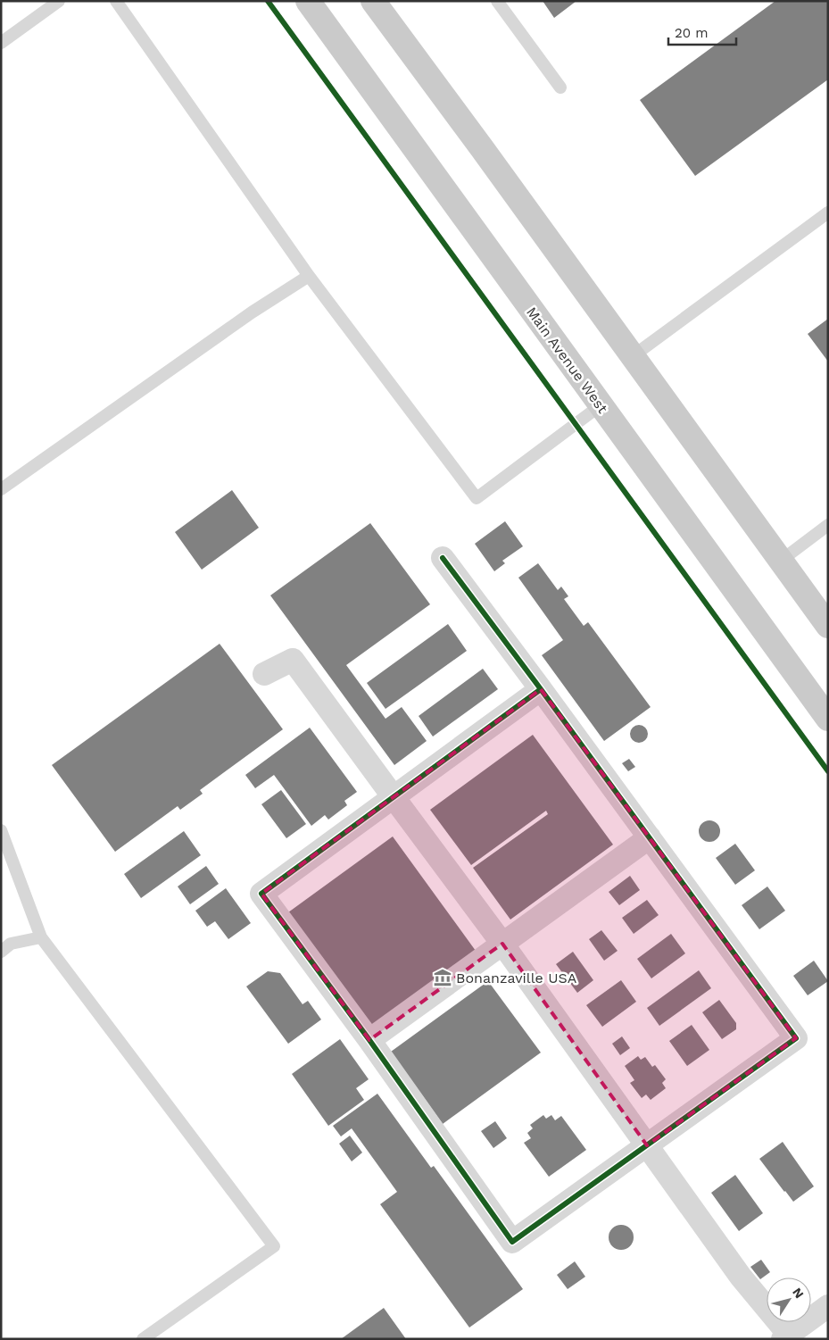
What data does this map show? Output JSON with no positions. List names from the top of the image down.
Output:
{
  "streets": {
    "main road": ["Main Avenue West"]
  },
  "places": {
    "museum": ["Bonanzaville USA"]
  },
  "scale_bar": "20 m",
  "north": "top right"
}
